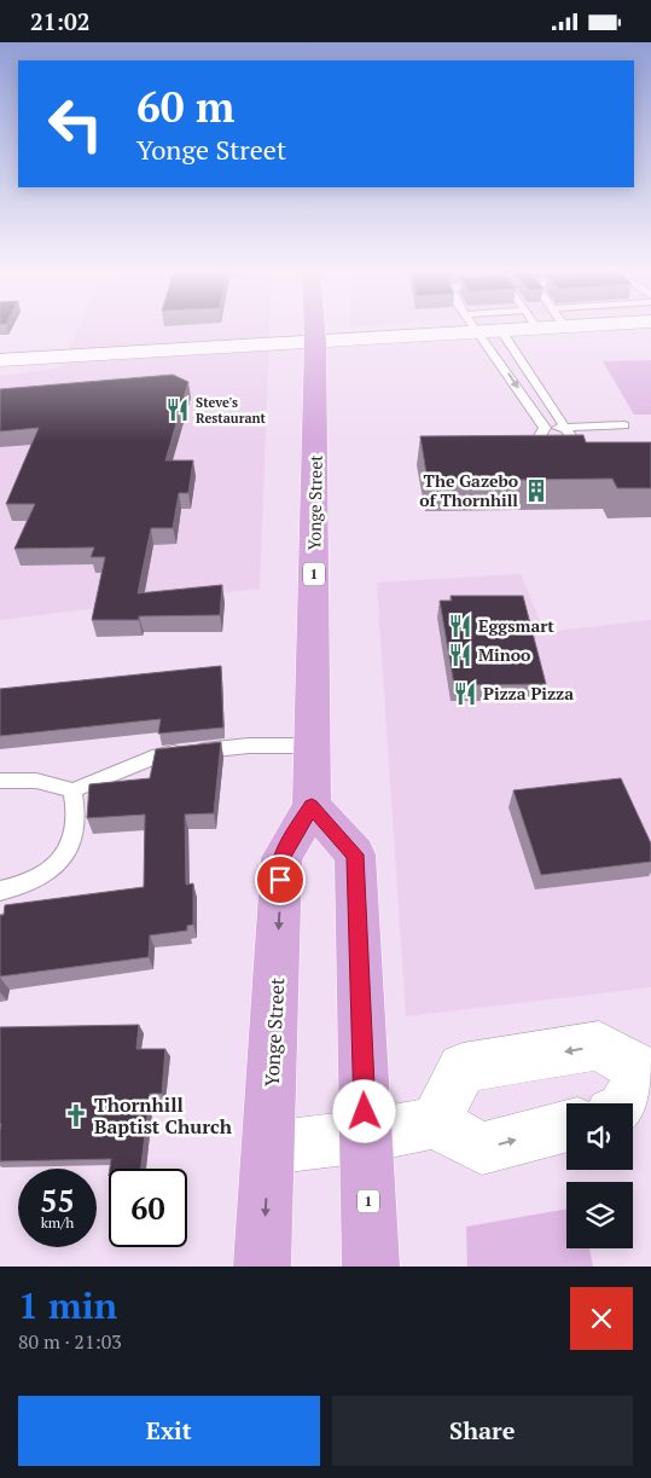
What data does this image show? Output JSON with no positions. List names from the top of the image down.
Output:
{
  "streets": {
    "main road": ["Yonge Street", "1"]
  },
  "crossings": [
    ["Yonge Street", "1"]
  ],
  "places": {
    "restaurant": [
      "Steve's Restaurant",
      "Eggsmart",
      "Minoo",
      "Pizza Pizza"
    ],
    "building": ["The Gazebo of Thornhill"],
    "church": ["Thornhill Baptist Church"]
  },
  "page": {
    "status": "21:02",
    "turn": ["60 m", "Yonge Street"],
    "speed": "55 km/h",
    "limit": "60",
    "heading": ["1 min", "80 m · 21:03"],
    "buttons": ["Exit", "Share"]
  }
}
